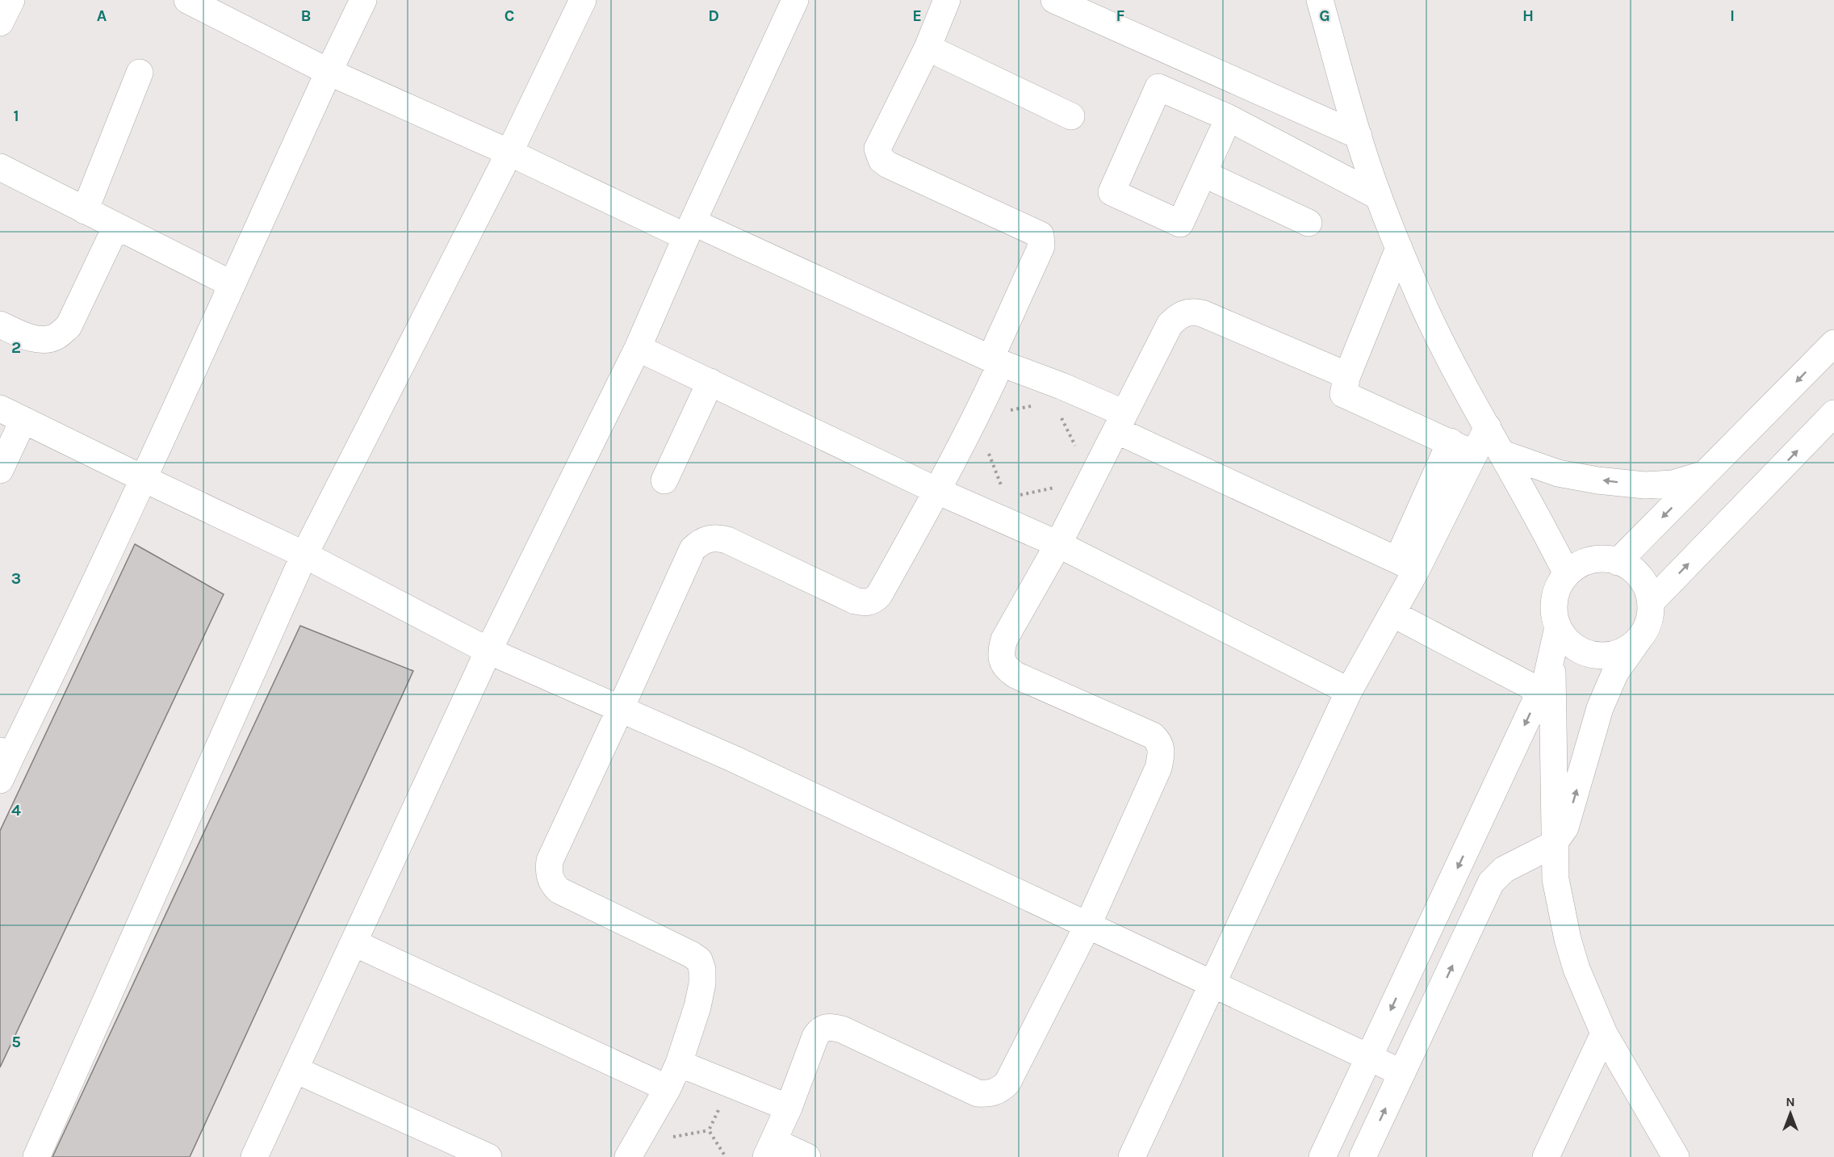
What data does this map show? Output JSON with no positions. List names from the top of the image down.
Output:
{
  "north": "top",
  "grid": {
    "columns": [
      "A",
      "B",
      "C",
      "D",
      "E",
      "F",
      "G",
      "H",
      "I"
    ],
    "rows": [
      "1",
      "2",
      "3",
      "4",
      "5"
    ]
  }
}
